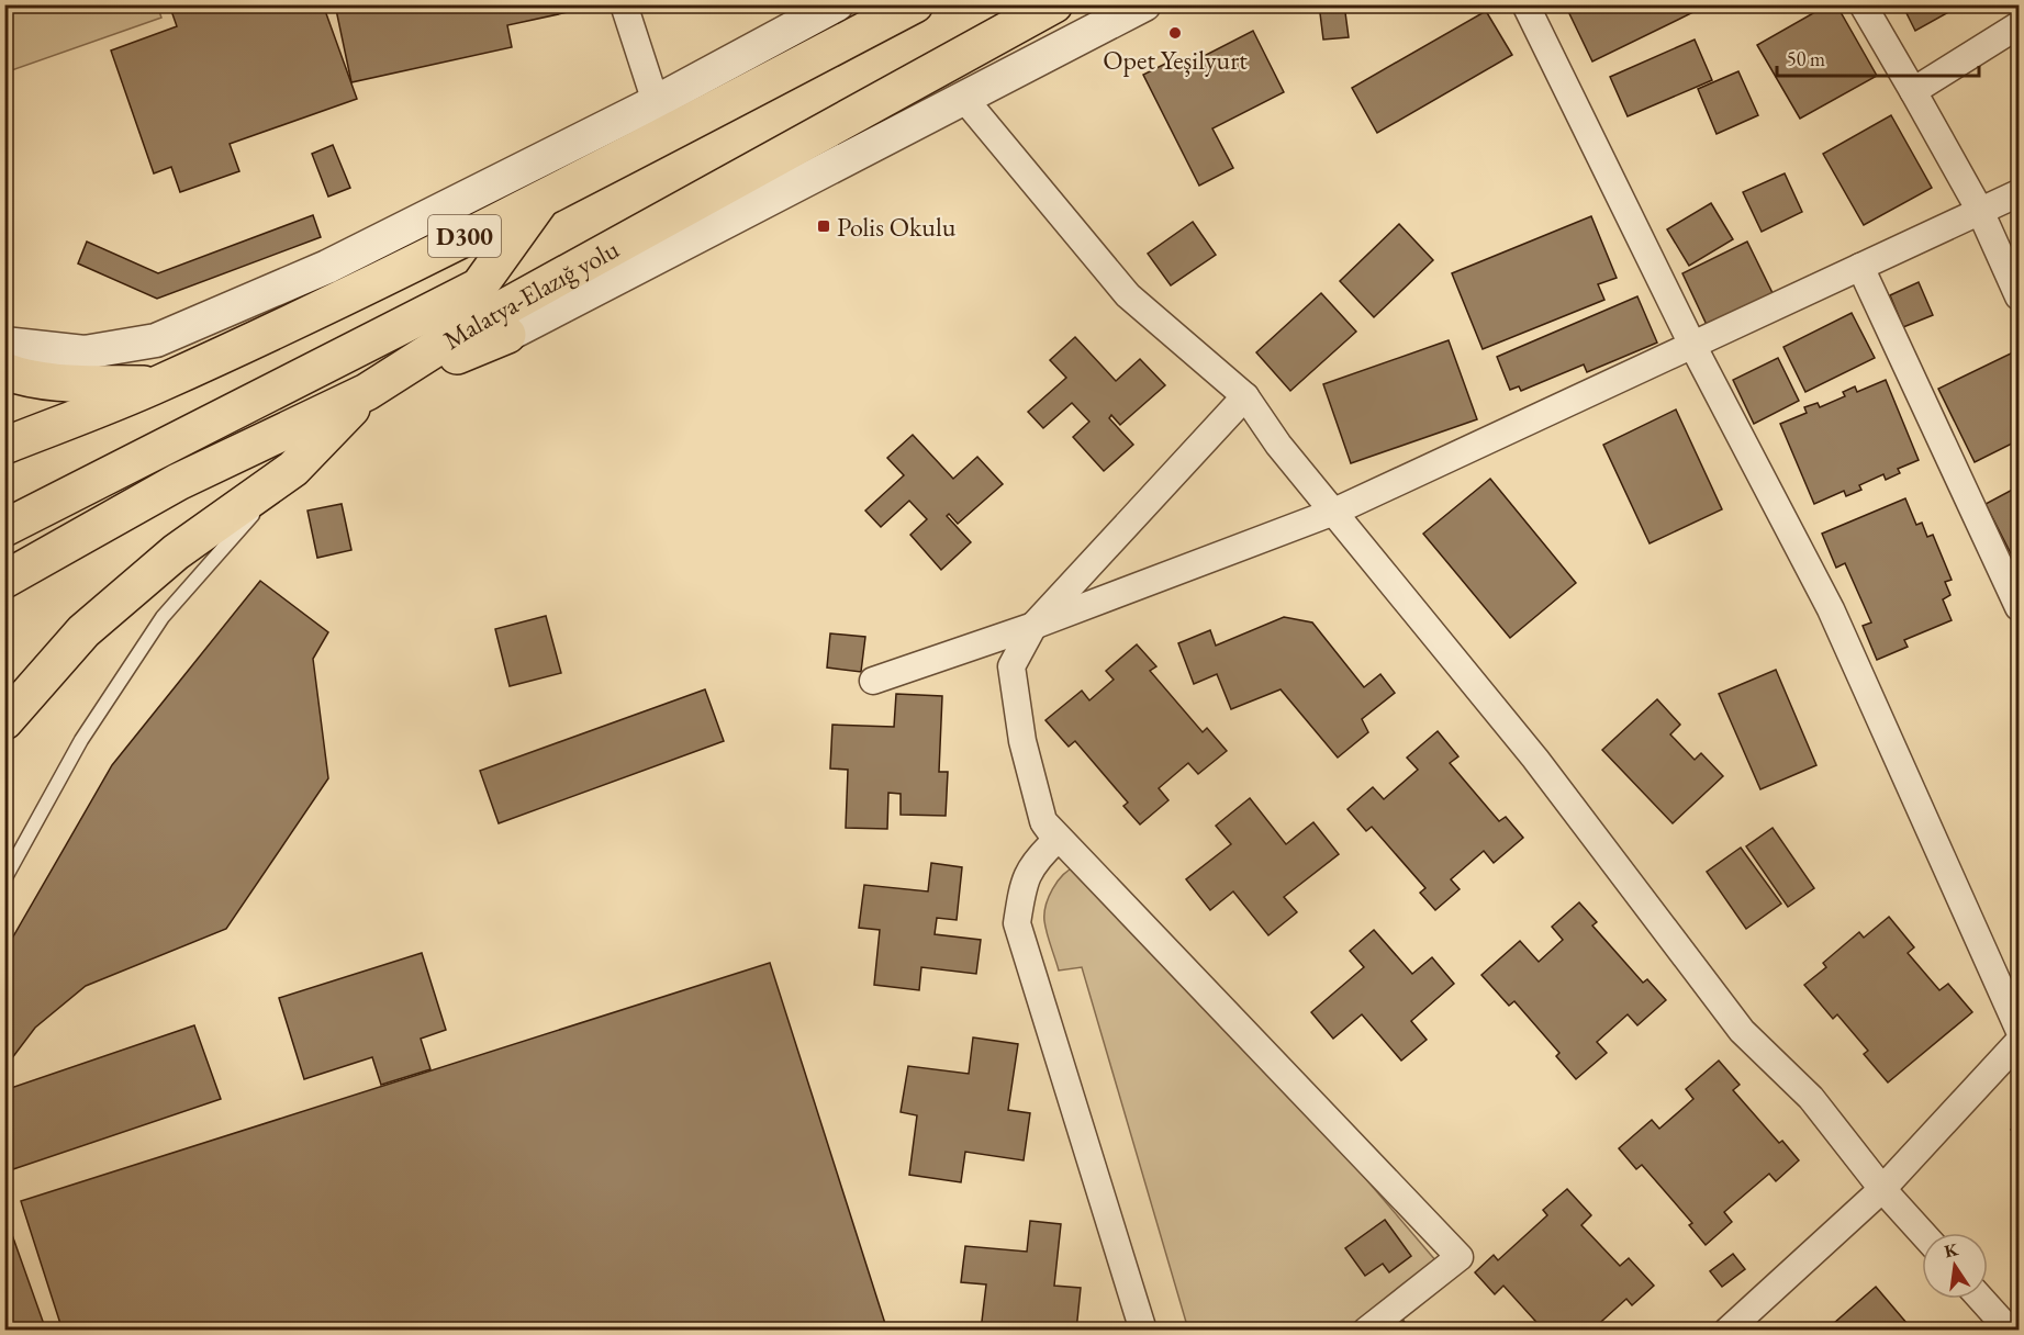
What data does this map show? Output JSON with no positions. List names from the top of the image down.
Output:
{
  "streets": {
    "highway": ["D300", "Malatya-Elazığ yolu"]
  },
  "places": {
    "other": ["Opet Yeşilyurt"],
    "transit": ["Polis Okulu"]
  },
  "scale_bar": "50 m",
  "north": "top"
}
